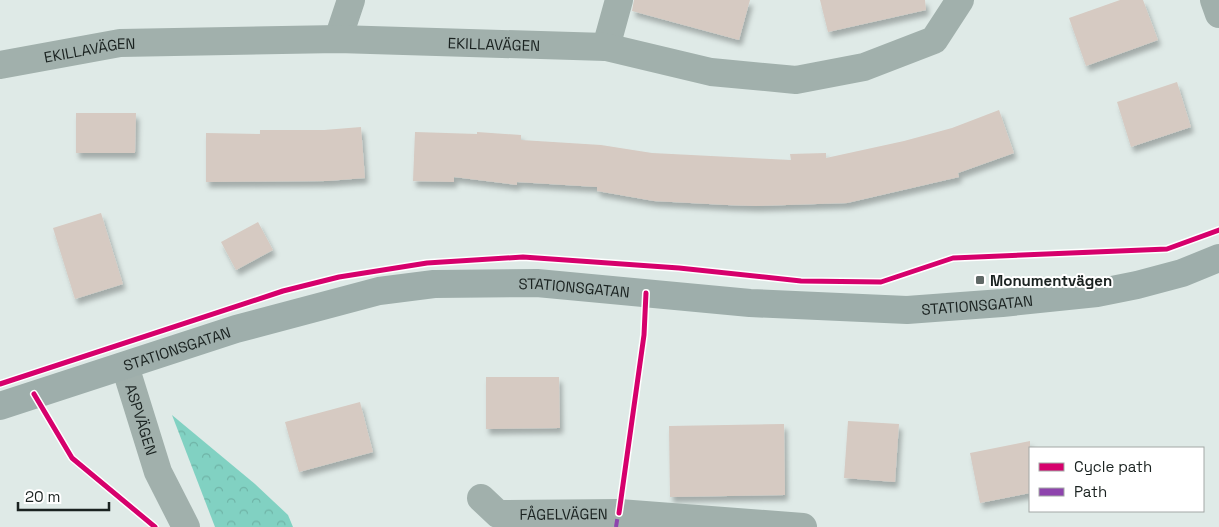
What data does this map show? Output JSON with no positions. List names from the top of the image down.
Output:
{
  "streets": {
    "street": [
      "EKILLAVÄGEN",
      "STATIONSGATAN",
      "ASPVÄGEN",
      "FÅGELVÄGEN"
    ]
  },
  "crossings": [
    ["STATIONSGATAN", "ASPVÄGEN"]
  ],
  "places": {
    "transit": ["Monumentvägen"]
  },
  "legend": ["Cycle path", "Path"],
  "scale_bar": "20 m"
}
